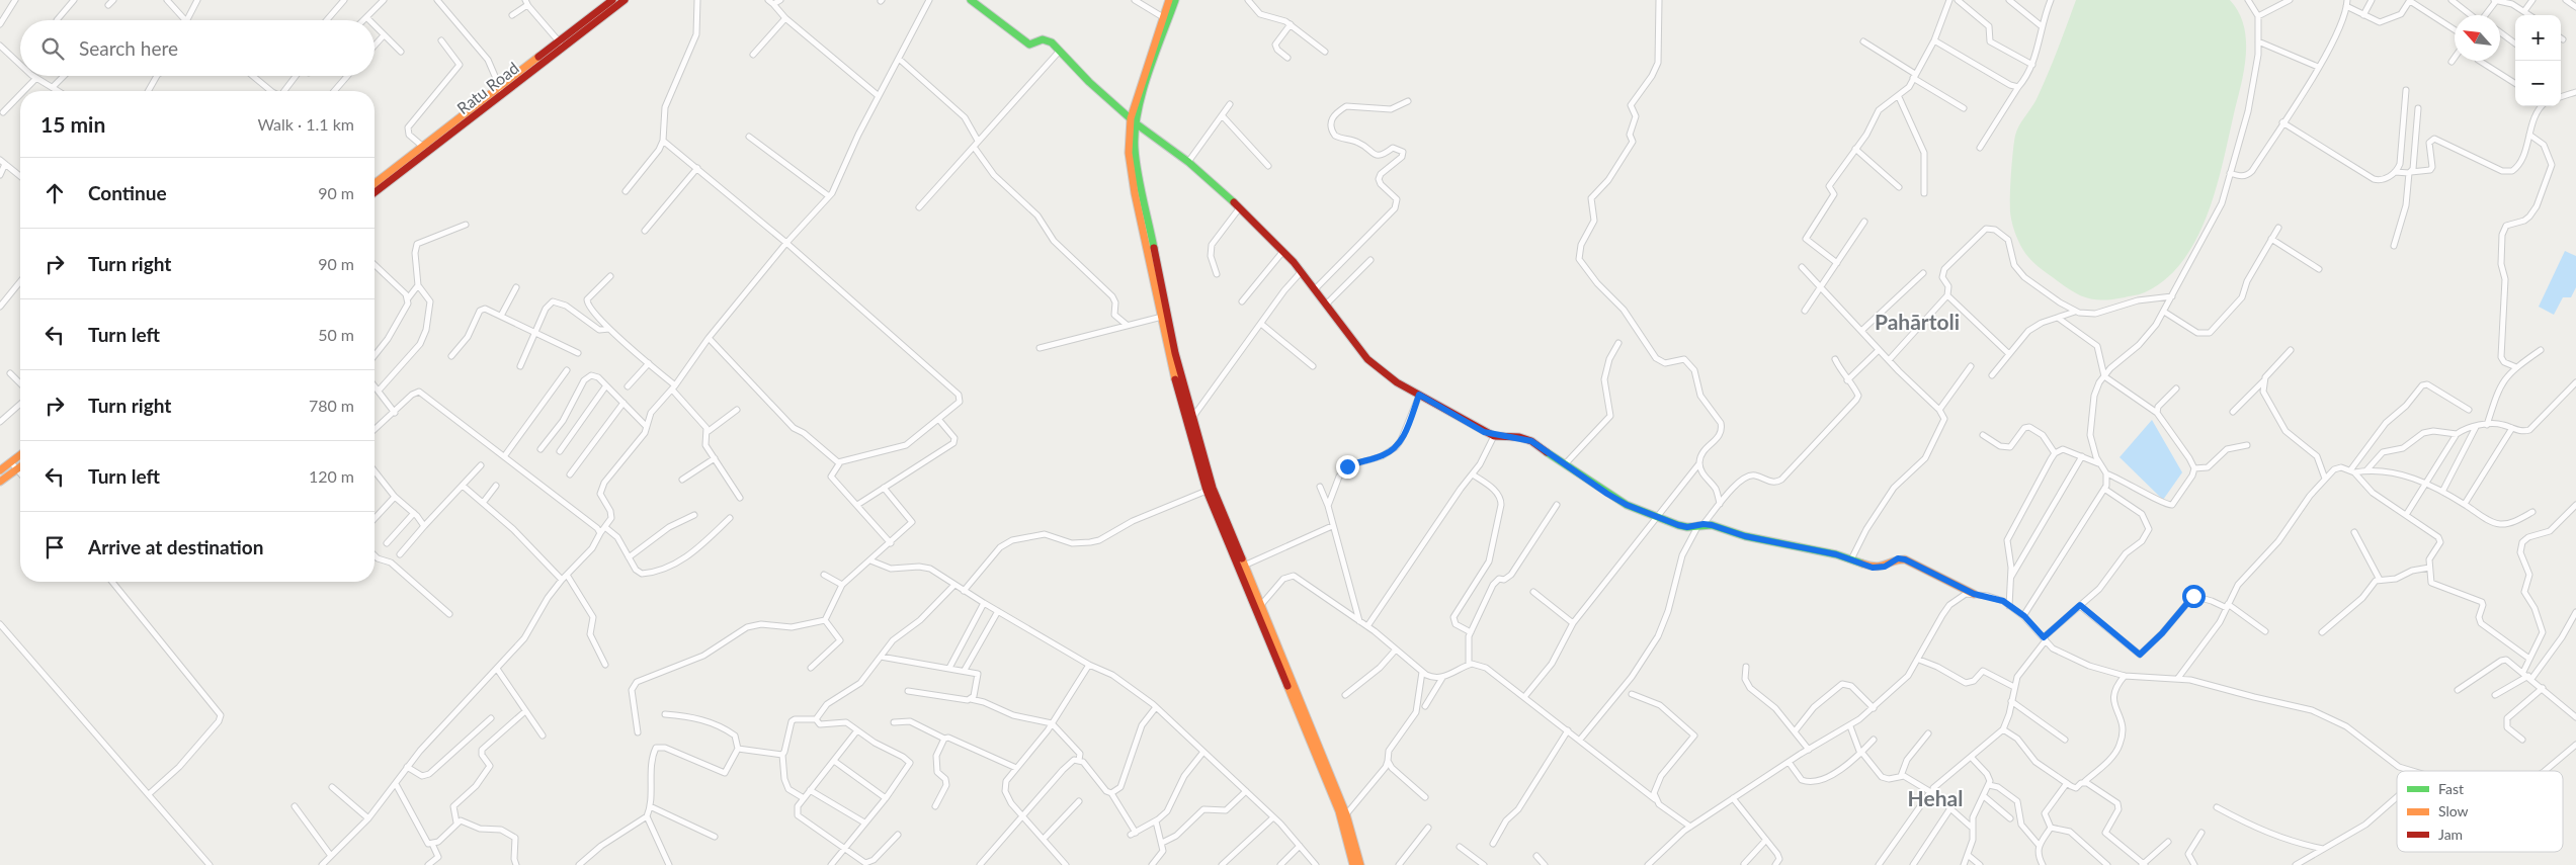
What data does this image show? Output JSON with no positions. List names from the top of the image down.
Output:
{
  "streets": {
    "street": ["Ratu Road"]
  },
  "districts": ["Pahārtoli", "Hehal"],
  "legend": ["Fast", "Slow", "Jam"],
  "north": "top left",
  "page": {
    "map_buttons": ["+", "−"],
    "search": "Search here",
    "heading": ["15 min", "Walk · 1.1 km"],
    "list": [
      ["Continue", "90 m"],
      ["Turn right", "90 m"],
      ["Turn left", "50 m"],
      ["Turn right", "780 m"],
      ["Turn left", "120 m"],
      "Arrive at destination"
    ]
  }
}
